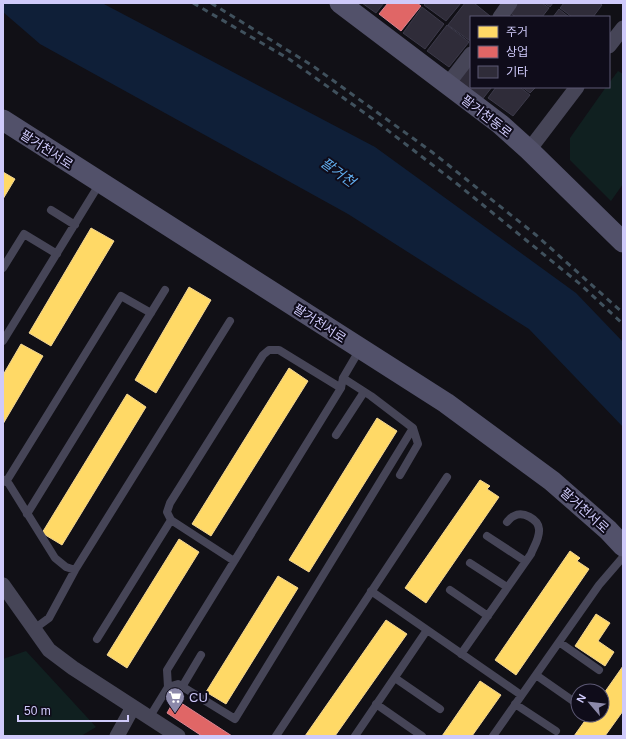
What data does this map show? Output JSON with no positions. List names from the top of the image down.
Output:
{
  "streets": {
    "main road": ["팔거천동로", "팔거천서로"]
  },
  "water": ["팔거천"],
  "places": {
    "supermarket": ["CU"]
  },
  "legend": ["주거", "상업", "기타"],
  "scale_bar": "50 m",
  "north": "top left"
}
